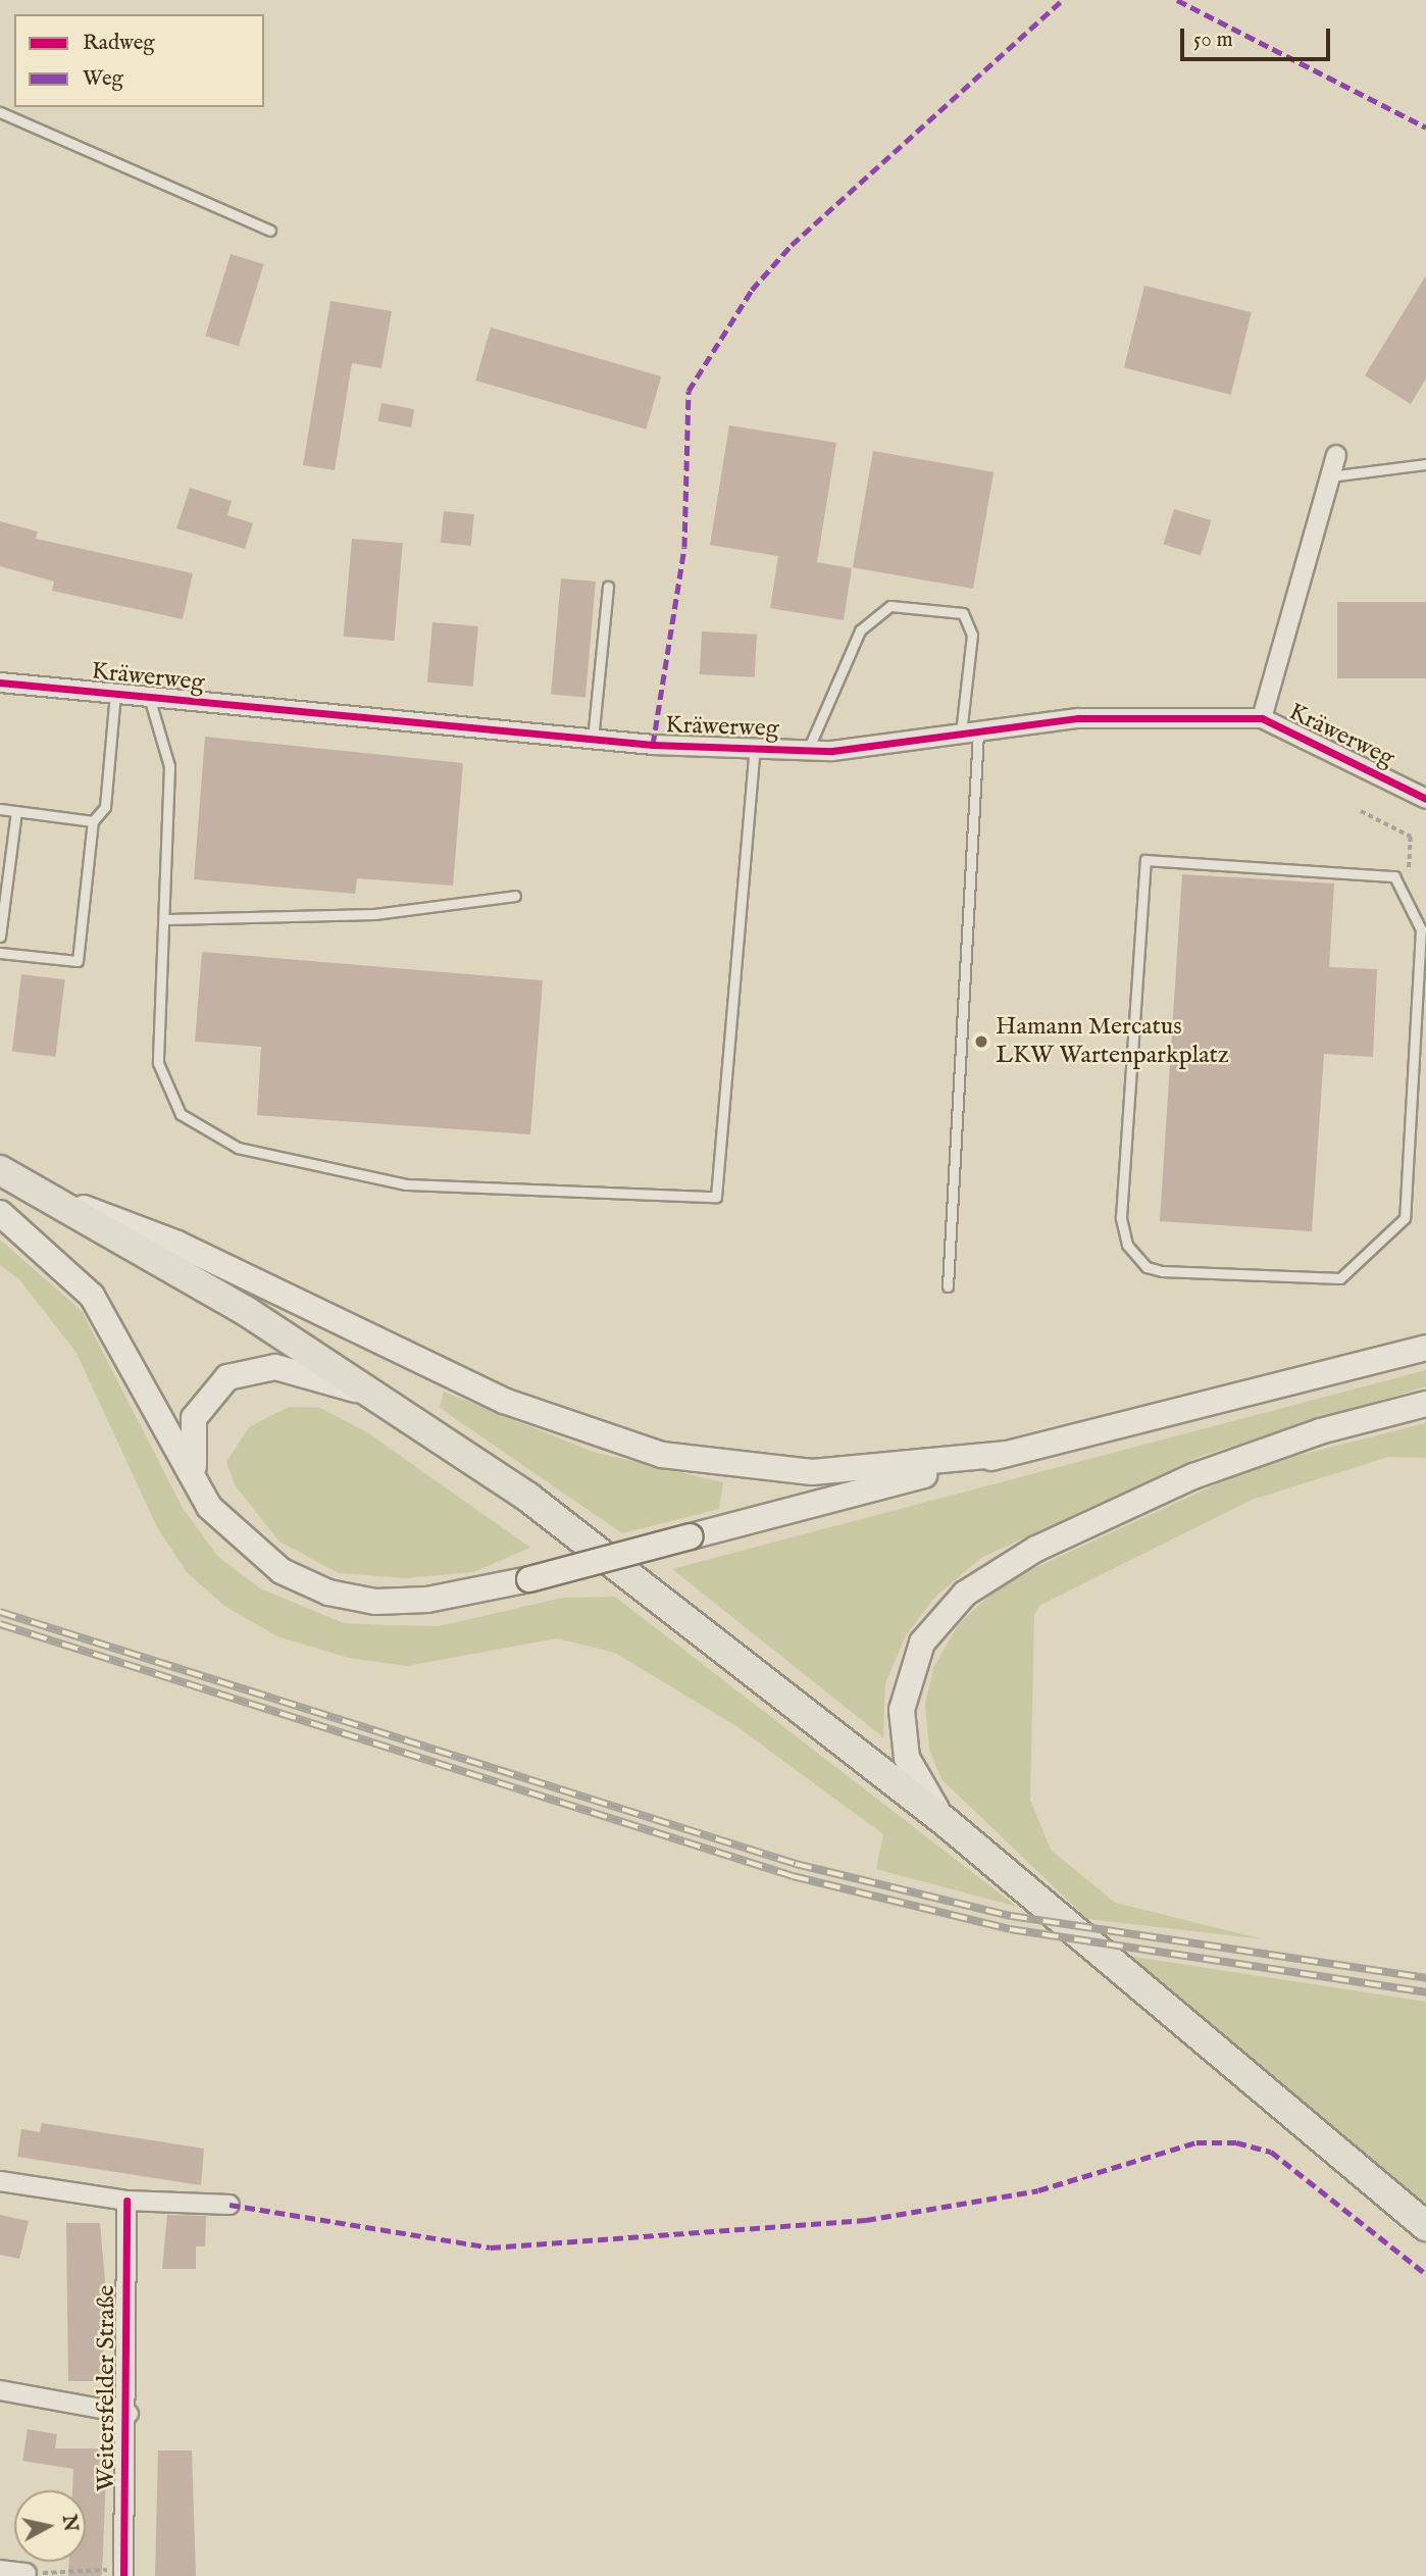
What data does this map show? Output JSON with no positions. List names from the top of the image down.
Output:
{
  "streets": {
    "street": ["Kräwerweg", "Weitersfelder Straße"]
  },
  "places": ["Hamann Mercatus LKW Wartenparkplatz"],
  "legend": ["Radweg", "Weg"],
  "scale_bar": "50 m",
  "north": "right"
}
